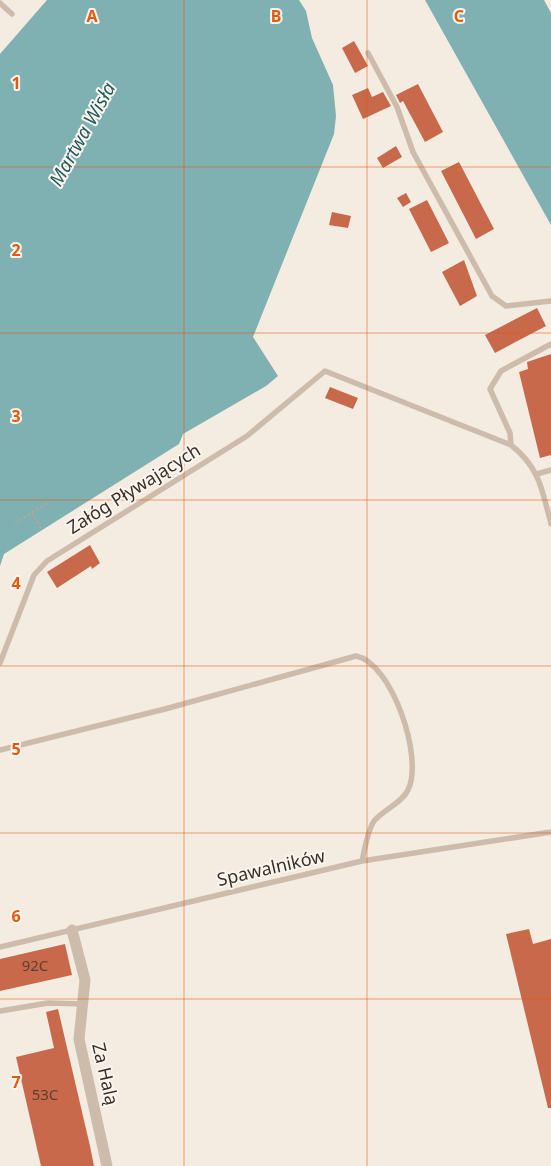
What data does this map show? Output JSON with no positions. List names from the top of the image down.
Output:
{
  "streets": {
    "street": ["Za Halą"],
    "lane": ["Załóg Pływających", "Spawalników"]
  },
  "crossings": [
    ["Spawalników", "Za Halą"]
  ],
  "water": ["Martwa Wisła"],
  "house_numbers": ["92C", "53C"],
  "grid": {
    "columns": ["A", "B", "C"],
    "rows": [
      "1",
      "2",
      "3",
      "4",
      "5",
      "6",
      "7"
    ]
  }
}
